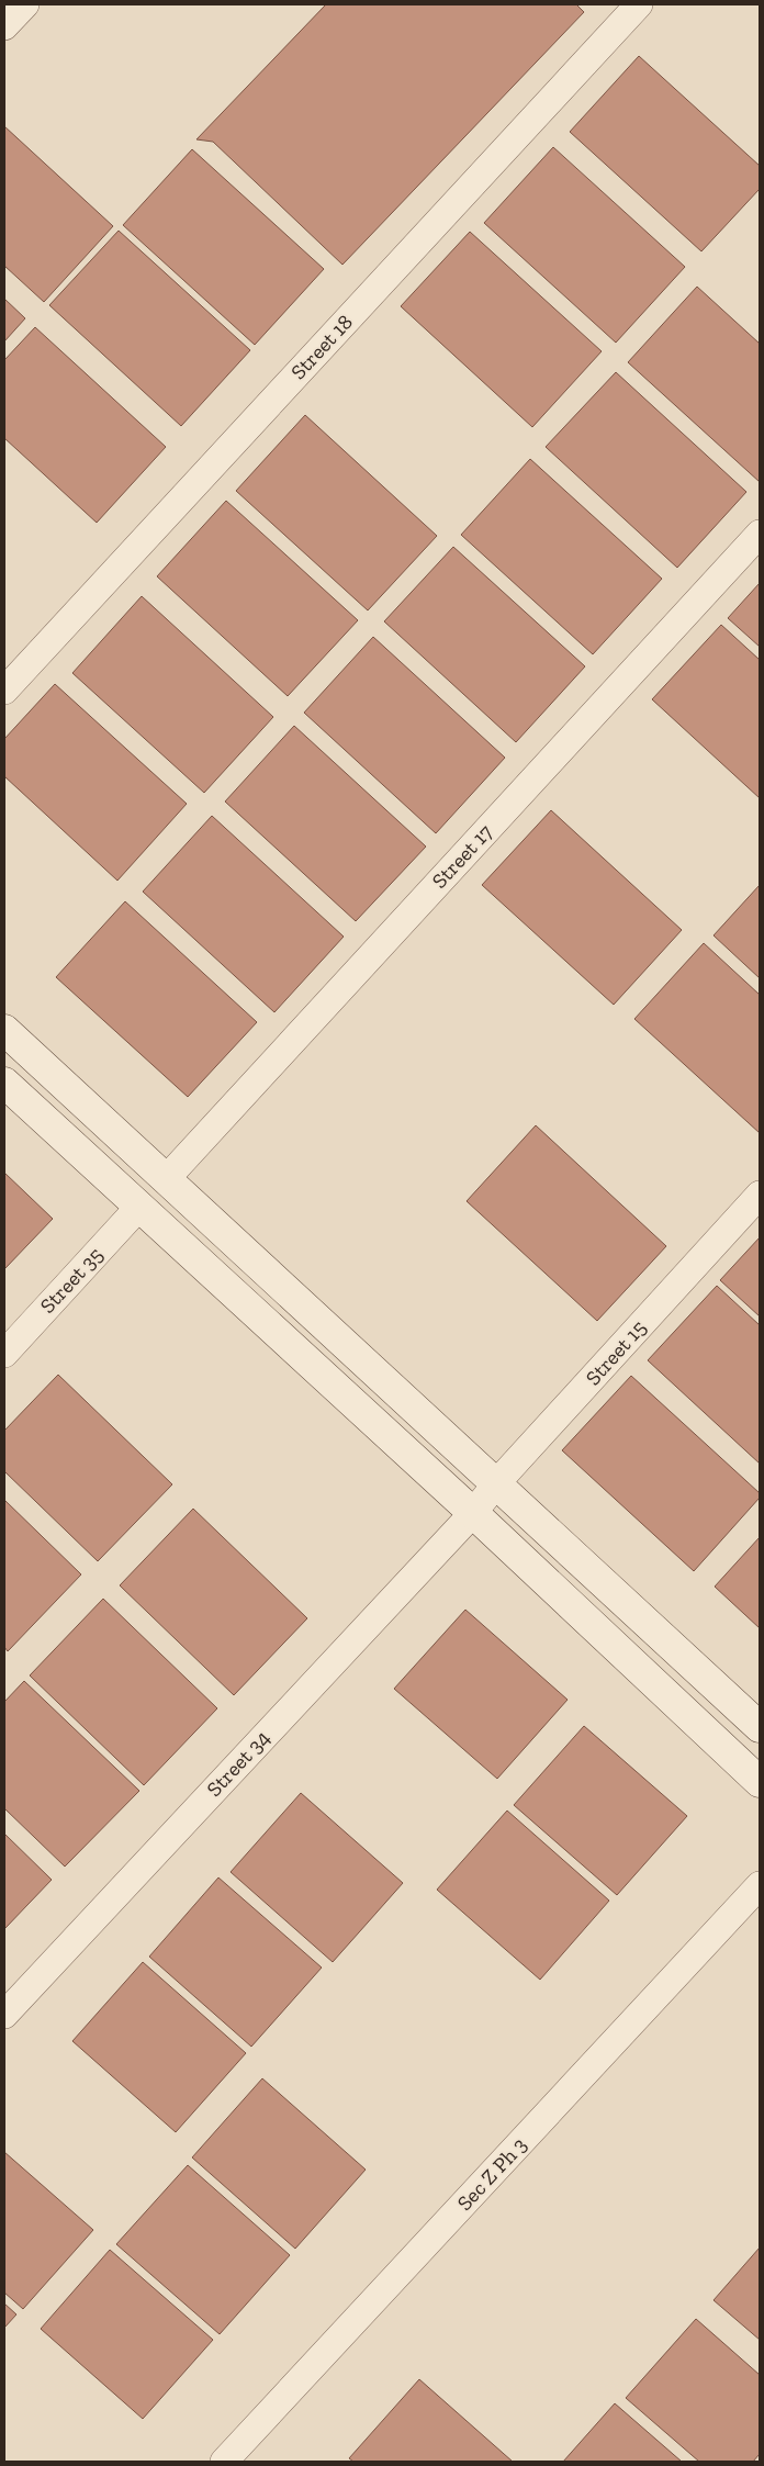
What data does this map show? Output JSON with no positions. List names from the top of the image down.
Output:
{
  "streets": {
    "street": [
      "Street 18",
      "Street 17",
      "Street 35",
      "Street 15",
      "Street 34",
      "Sec Z Ph 3"
    ]
  },
  "crossings": [
    ["Street 15", "Street 34"]
  ]
}
